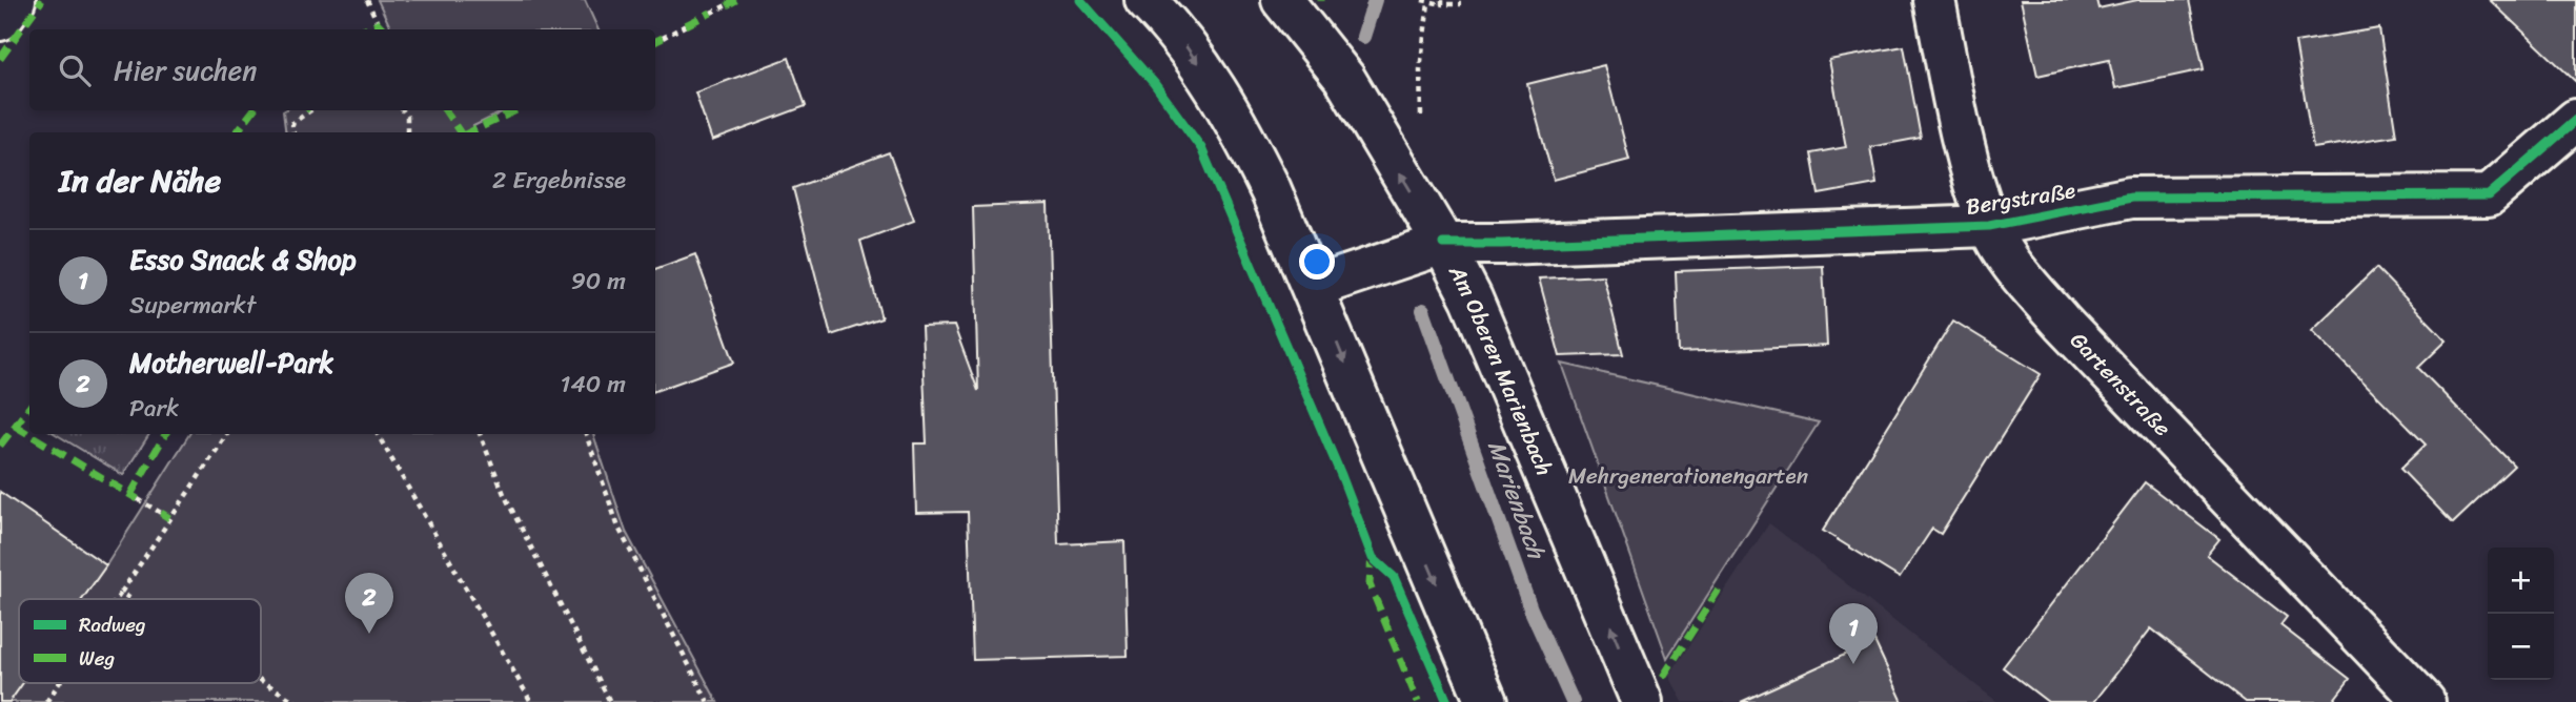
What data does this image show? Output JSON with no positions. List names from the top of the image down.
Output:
{
  "streets": {
    "street": ["Bergstraße", "Am Oberen Marienbach", "Gartenstraße"]
  },
  "crossings": [
    ["Bergstraße", "Am Oberen Marienbach"],
    ["Bergstraße", "Gartenstraße"]
  ],
  "water": ["Marienbach"],
  "parks": ["Mehrgenerationengarten"],
  "legend": ["Radweg", "Weg"],
  "page": {
    "search": "Hier suchen",
    "heading": ["In der Nähe", "2 Ergebnisse"],
    "list": [
      {
        "mark": "1",
        "name": "Esso Snack & Shop",
        "note": "Supermarkt",
        "value": "90 m"
      },
      {
        "mark": "2",
        "name": "Motherwell-Park",
        "note": "Park",
        "value": "140 m"
      }
    ],
    "map_buttons": ["+", "−"],
    "pins": ["2", "1"]
  }
}
